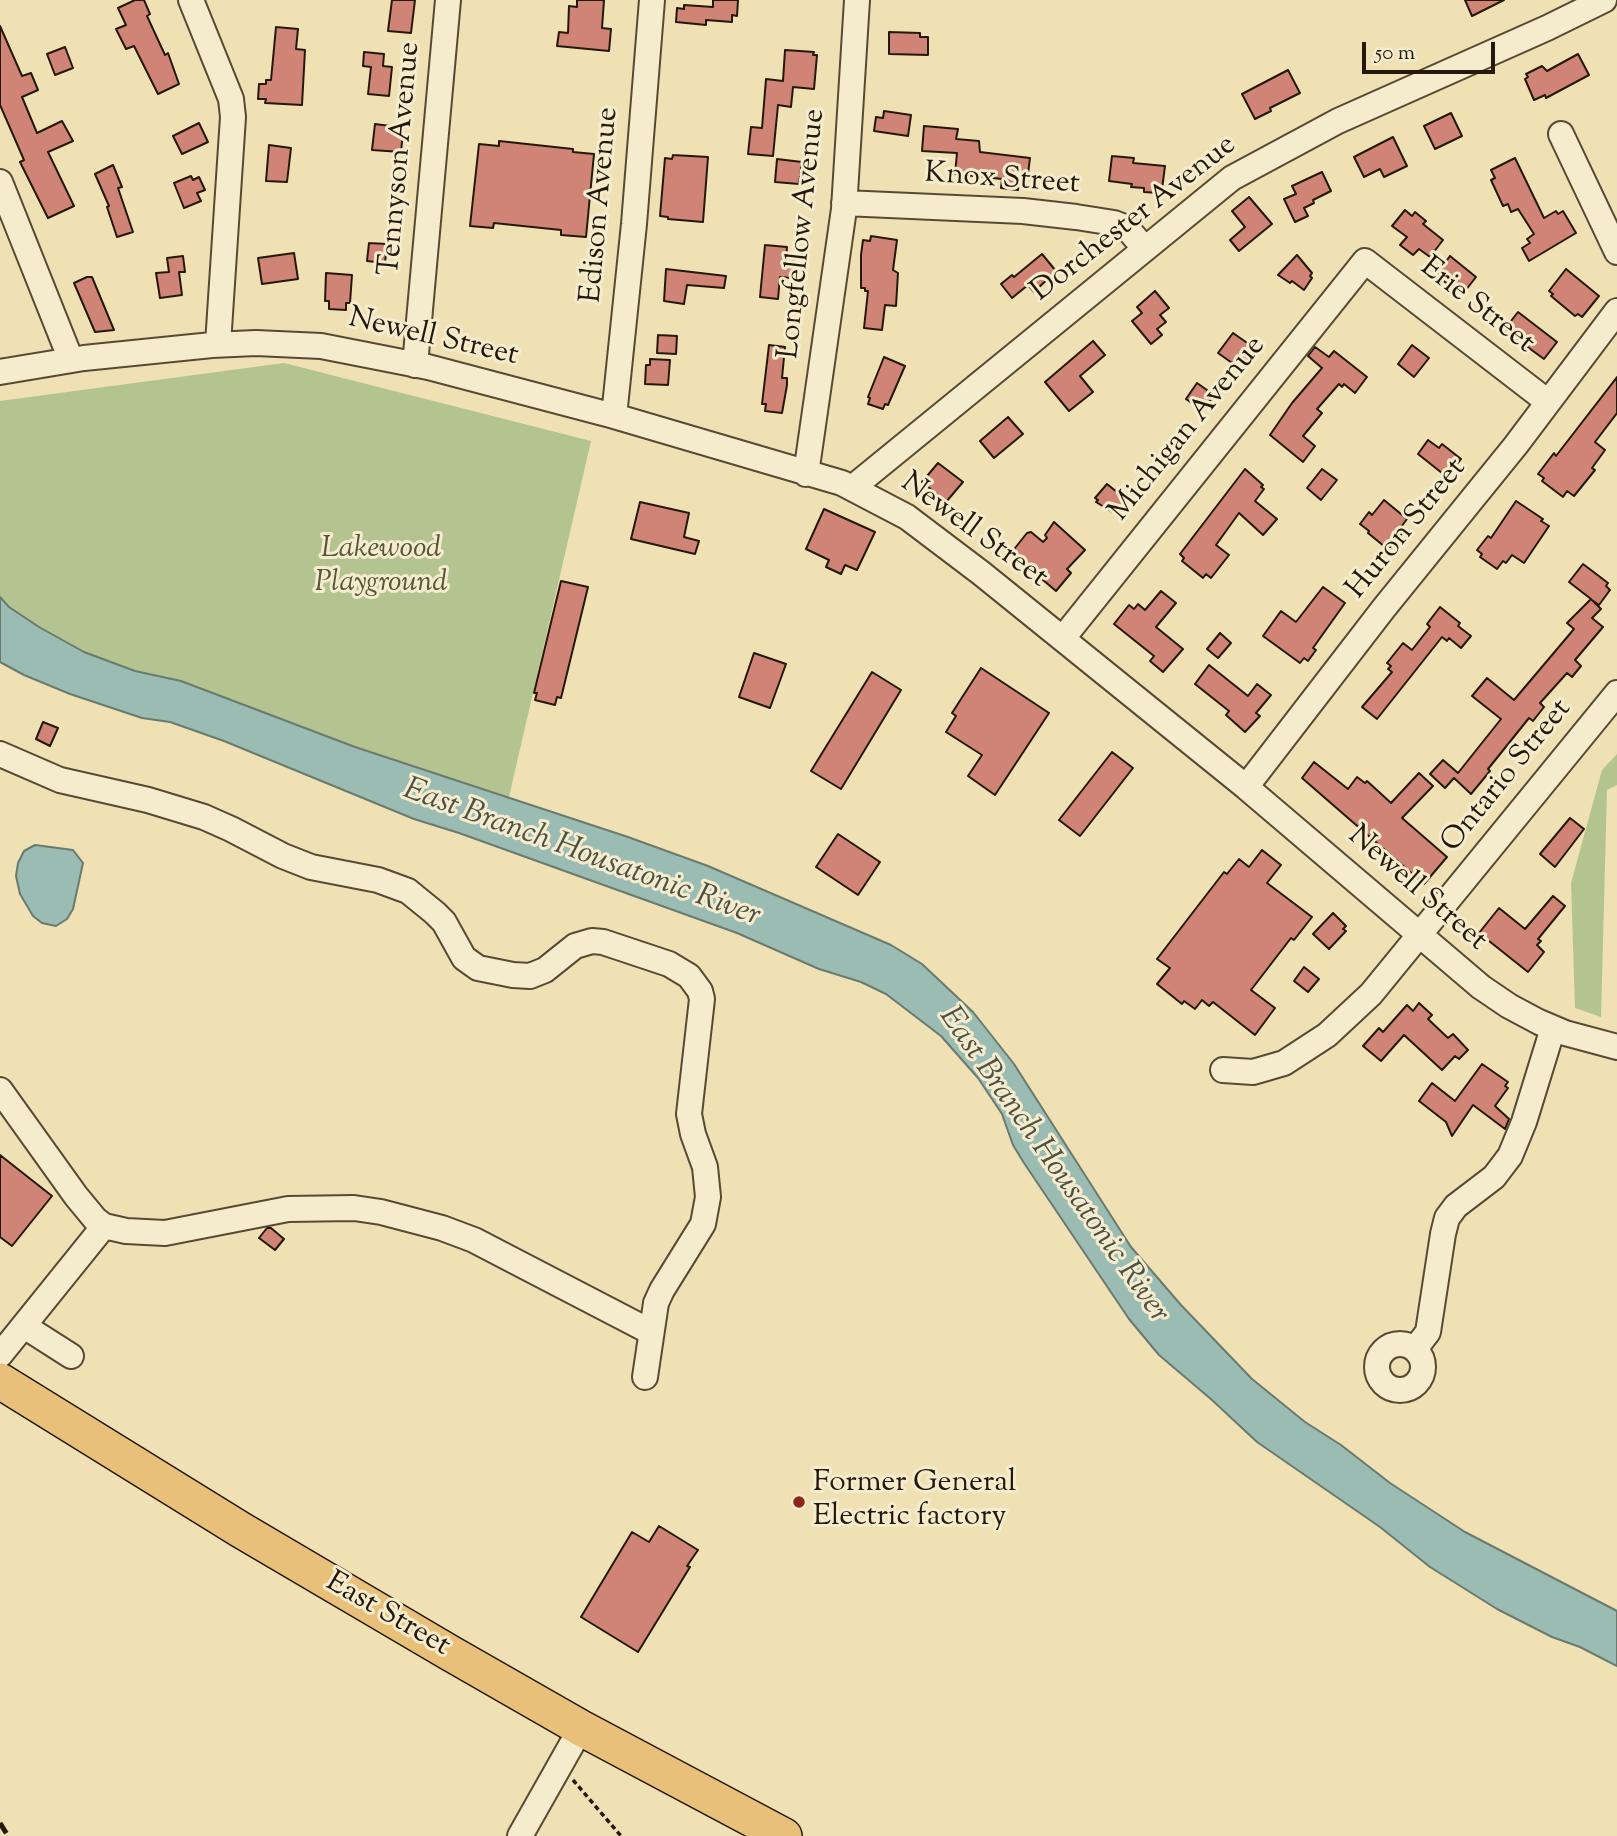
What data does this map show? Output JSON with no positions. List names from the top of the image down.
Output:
{
  "streets": {
    "highway": ["East Street"],
    "street": [
      "Tennyson Avenue",
      "Knox Street",
      "Edison Avenue",
      "Dorchester Avenue",
      "Longfellow Avenue",
      "Erie Street",
      "Newell Street",
      "Michigan Avenue",
      "Huron Street",
      "Ontario Street"
    ]
  },
  "crossings": [
    ["Tennyson Avenue", "Newell Street"],
    ["Knox Street", "Dorchester Avenue"],
    ["Knox Street", "Longfellow Avenue"],
    ["Edison Avenue", "Newell Street"],
    ["Dorchester Avenue", "Newell Street"],
    ["Longfellow Avenue", "Newell Street"],
    ["Erie Street", "Michigan Avenue"],
    ["Erie Street", "Huron Street"],
    ["Newell Street", "Michigan Avenue"],
    ["Newell Street", "Huron Street"],
    ["Newell Street", "Ontario Street"]
  ],
  "water": ["East Branch Housatonic River"],
  "parks": ["Lakewood Playground"],
  "places": ["Former General Electric factory"],
  "scale_bar": "50 m"
}
